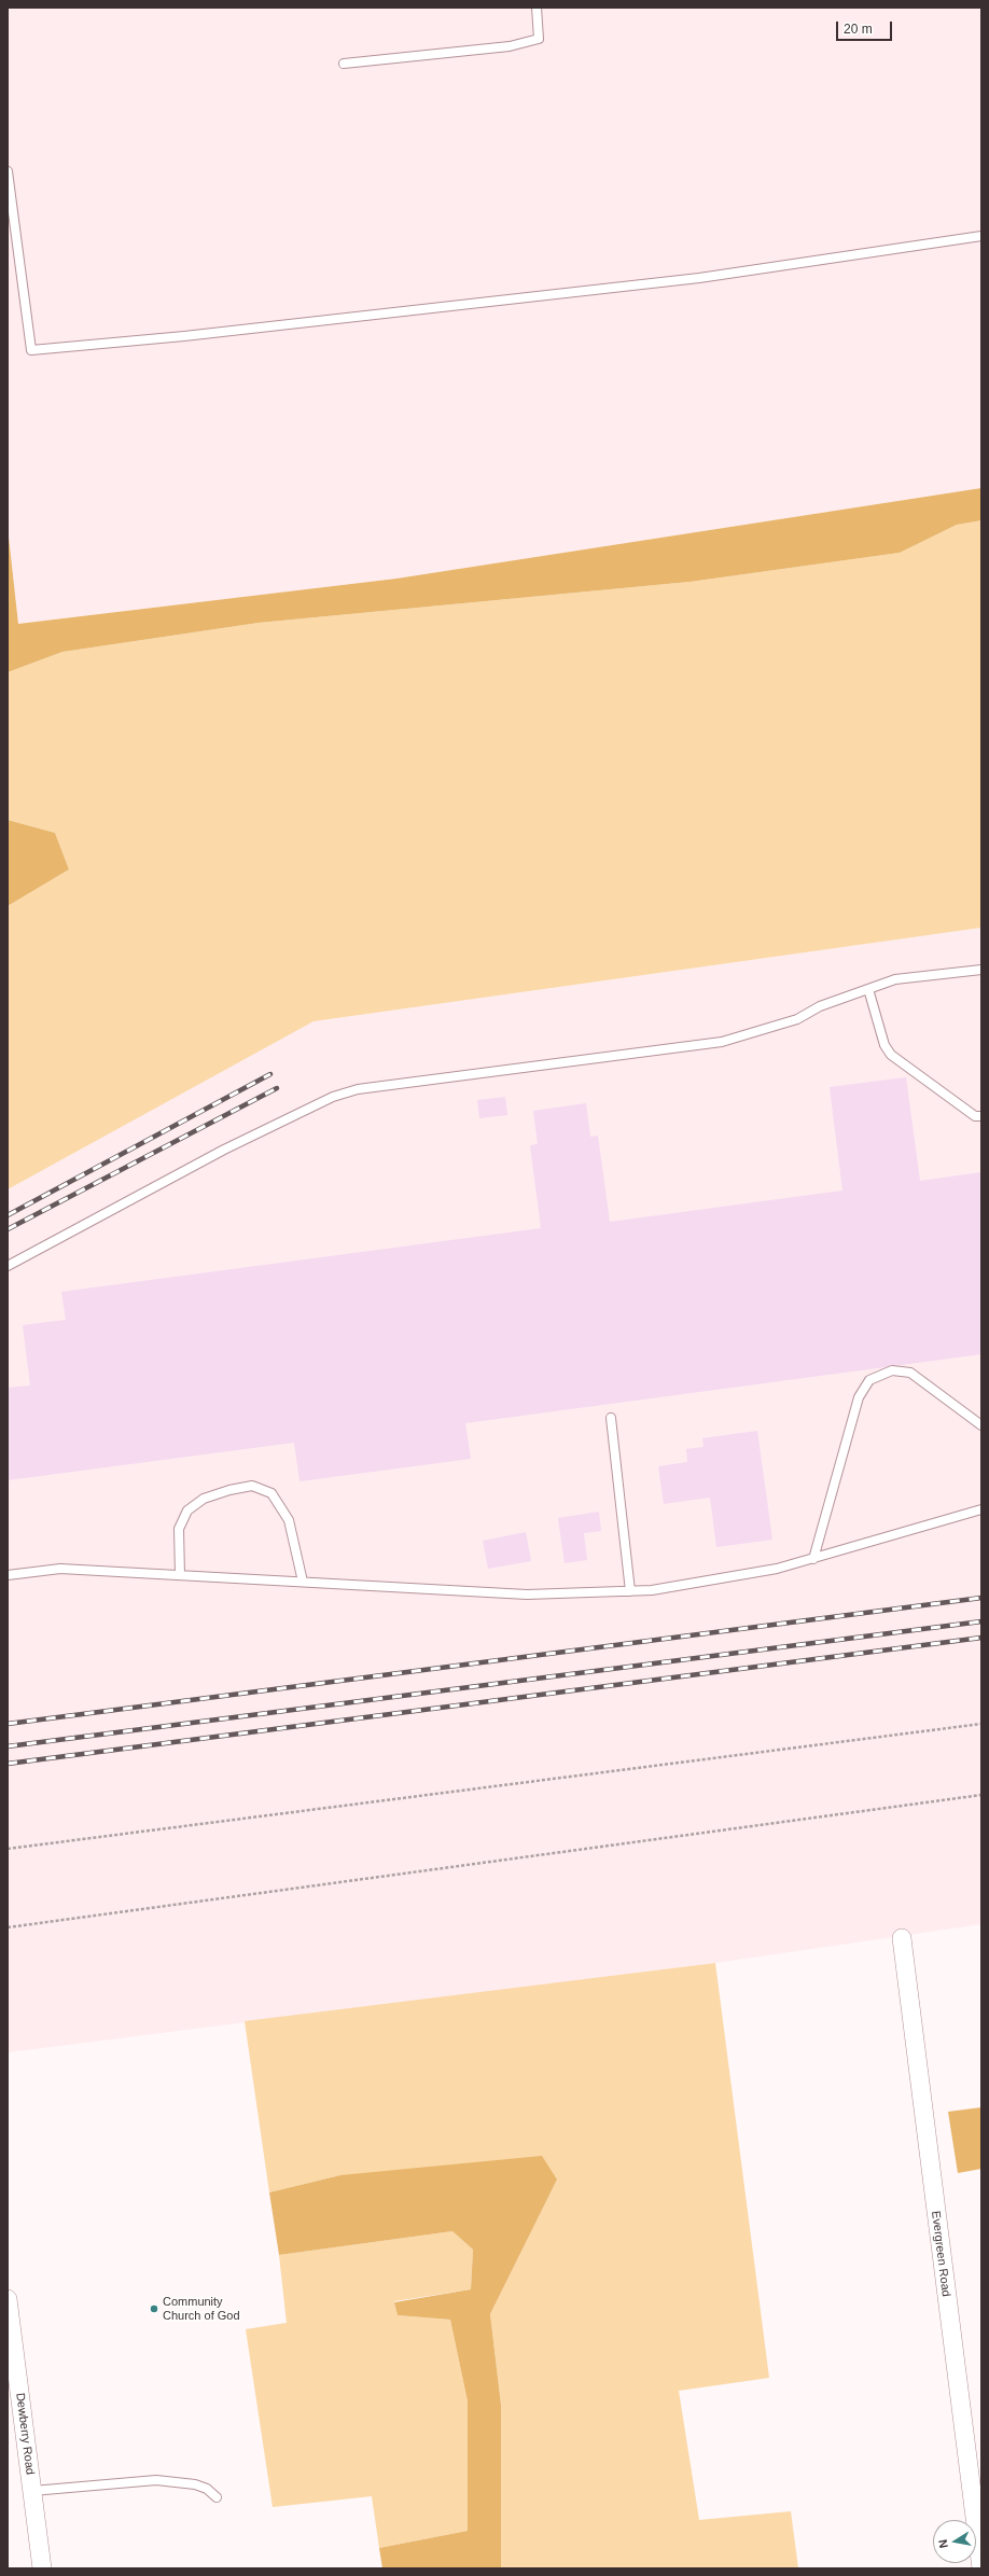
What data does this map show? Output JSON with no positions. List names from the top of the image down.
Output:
{
  "streets": {
    "street": ["Evergreen Road", "Dewberry Road"]
  },
  "places": ["Community Church of God"],
  "scale_bar": "20 m",
  "north": "left"
}
